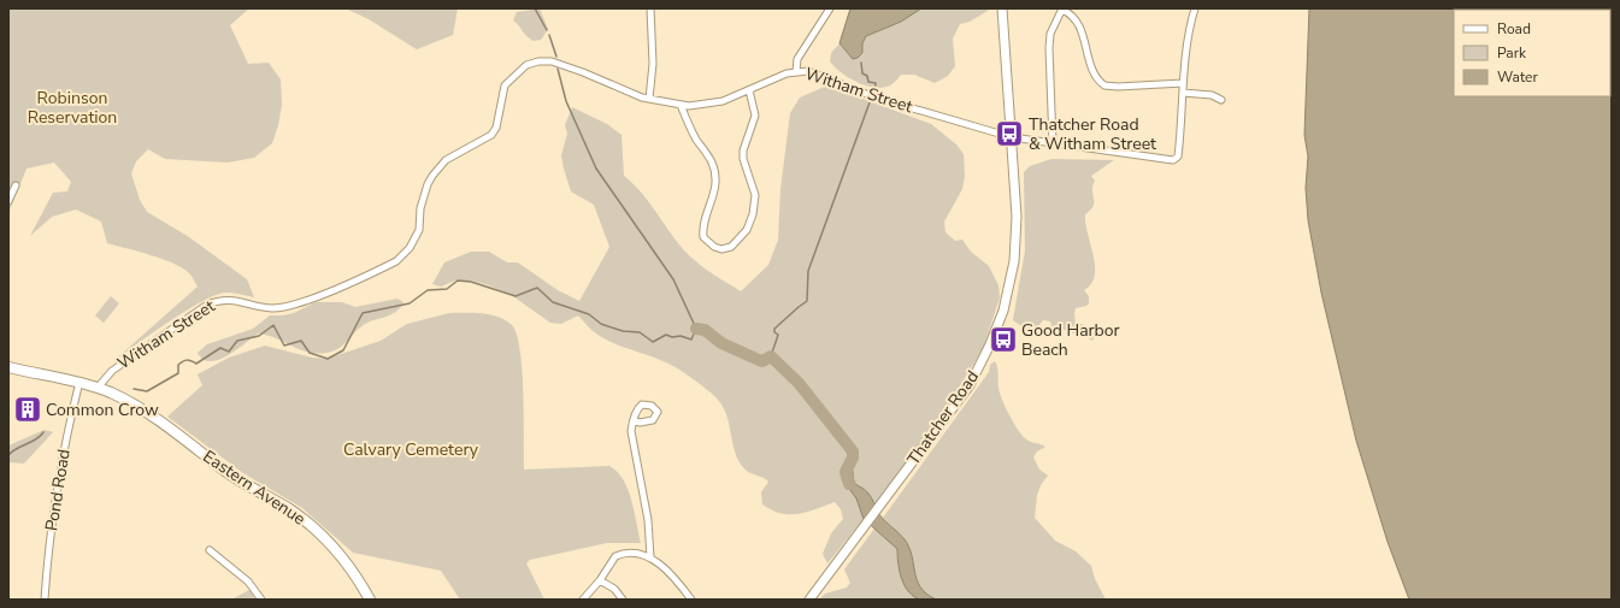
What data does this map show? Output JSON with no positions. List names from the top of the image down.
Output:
{
  "streets": {
    "main road": ["Thatcher Road", "Eastern Avenue"],
    "street": ["Witham Street", "Pond Road"]
  },
  "crossings": [
    ["Witham Street", "Thatcher Road"],
    ["Witham Street", "Eastern Avenue"],
    ["Eastern Avenue", "Pond Road"]
  ],
  "parks": ["Robinson Reservation", "Calvary Cemetery"],
  "places": {
    "bus stop": ["Thatcher Road & Witham Street", "Good Harbor Beach"],
    "building": ["Common Crow"]
  },
  "legend": ["Road", "Park", "Water"]
}
